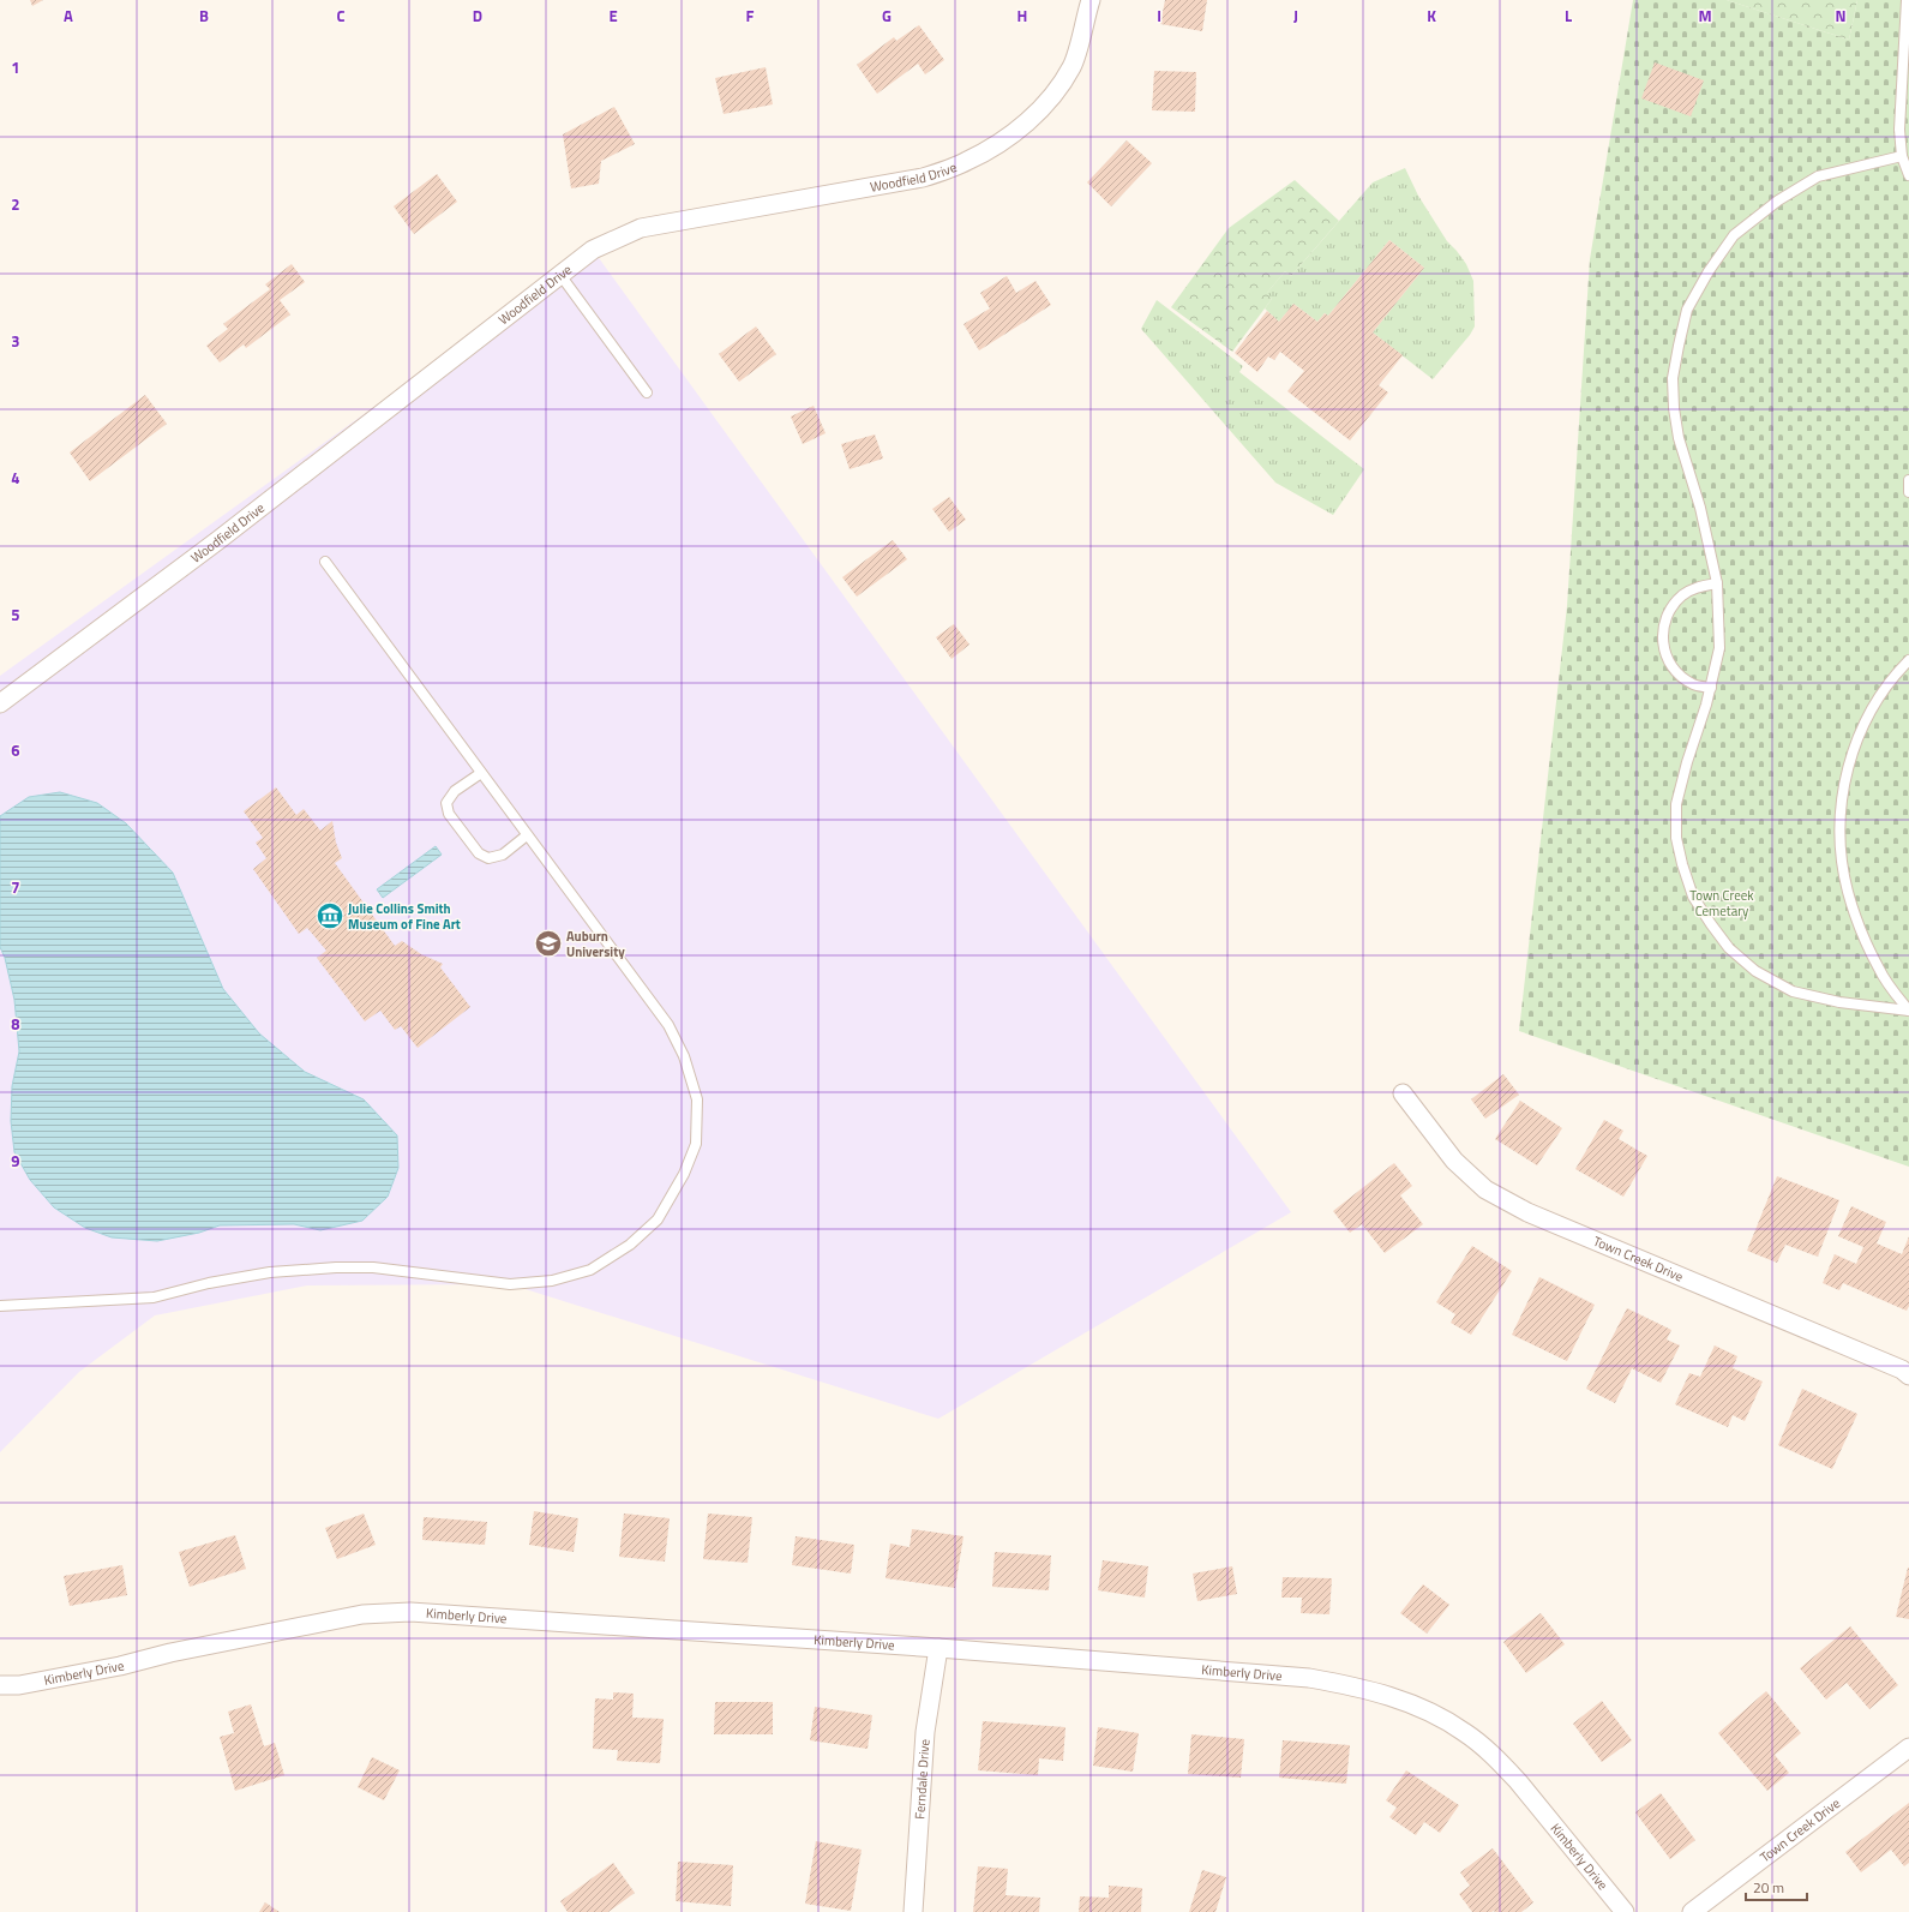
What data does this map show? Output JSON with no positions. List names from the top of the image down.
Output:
{
  "streets": {
    "street": [
      "Woodfield Drive",
      "Town Creek Drive",
      "Kimberly Drive",
      "Ferndale Drive"
    ]
  },
  "crossings": [
    ["Kimberly Drive", "Ferndale Drive"]
  ],
  "parks": ["Town Creek Cemetary"],
  "places": {
    "museum": ["Julie Collins Smith Museum of Fine Art"],
    "school or university": ["Auburn University"]
  },
  "scale_bar": "20 m",
  "grid": {
    "columns": [
      "A",
      "B",
      "C",
      "D",
      "E",
      "F",
      "G",
      "H",
      "I",
      "J",
      "K",
      "L",
      "M",
      "N"
    ],
    "rows": [
      "1",
      "2",
      "3",
      "4",
      "5",
      "6",
      "7",
      "8",
      "9"
    ]
  }
}
